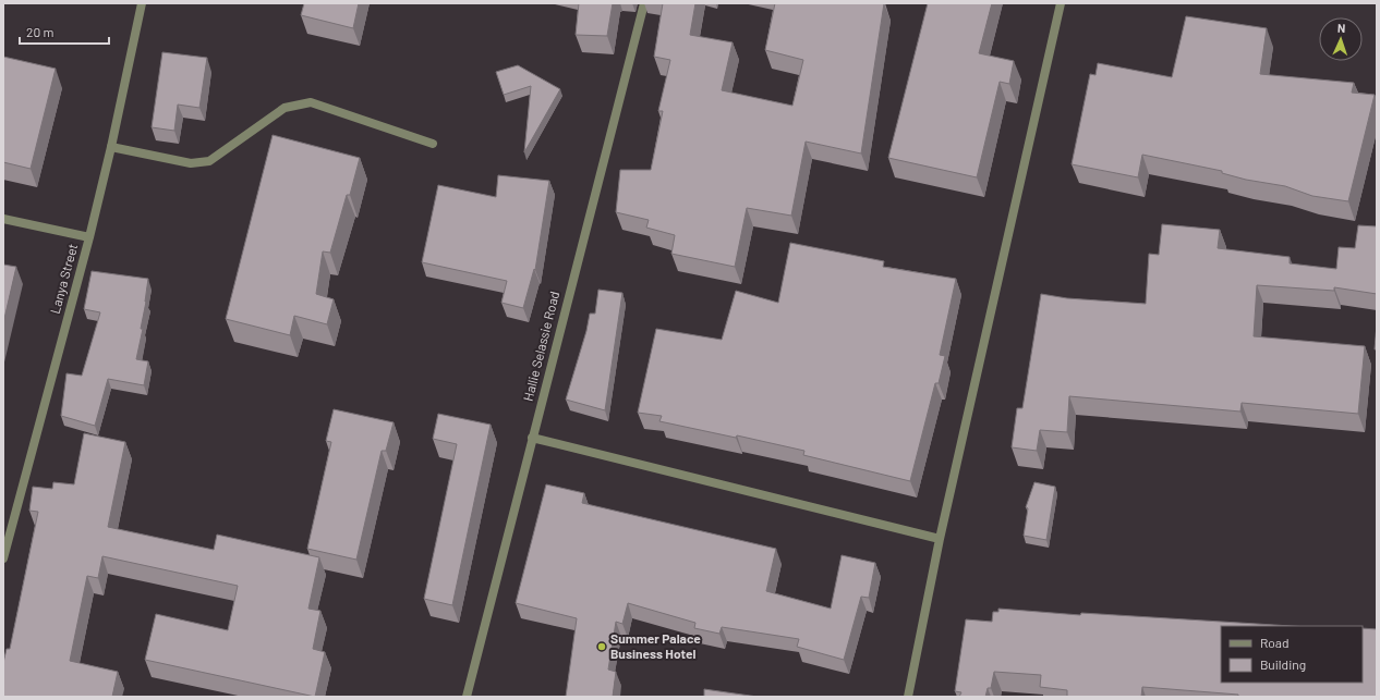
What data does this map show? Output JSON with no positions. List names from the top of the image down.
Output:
{
  "streets": {
    "street": ["Lanya Street", "Hallie Selassie Road"]
  },
  "places": ["Summer Palace Business Hotel"],
  "legend": ["Road", "Building"],
  "scale_bar": "20 m",
  "north": "top"
}
